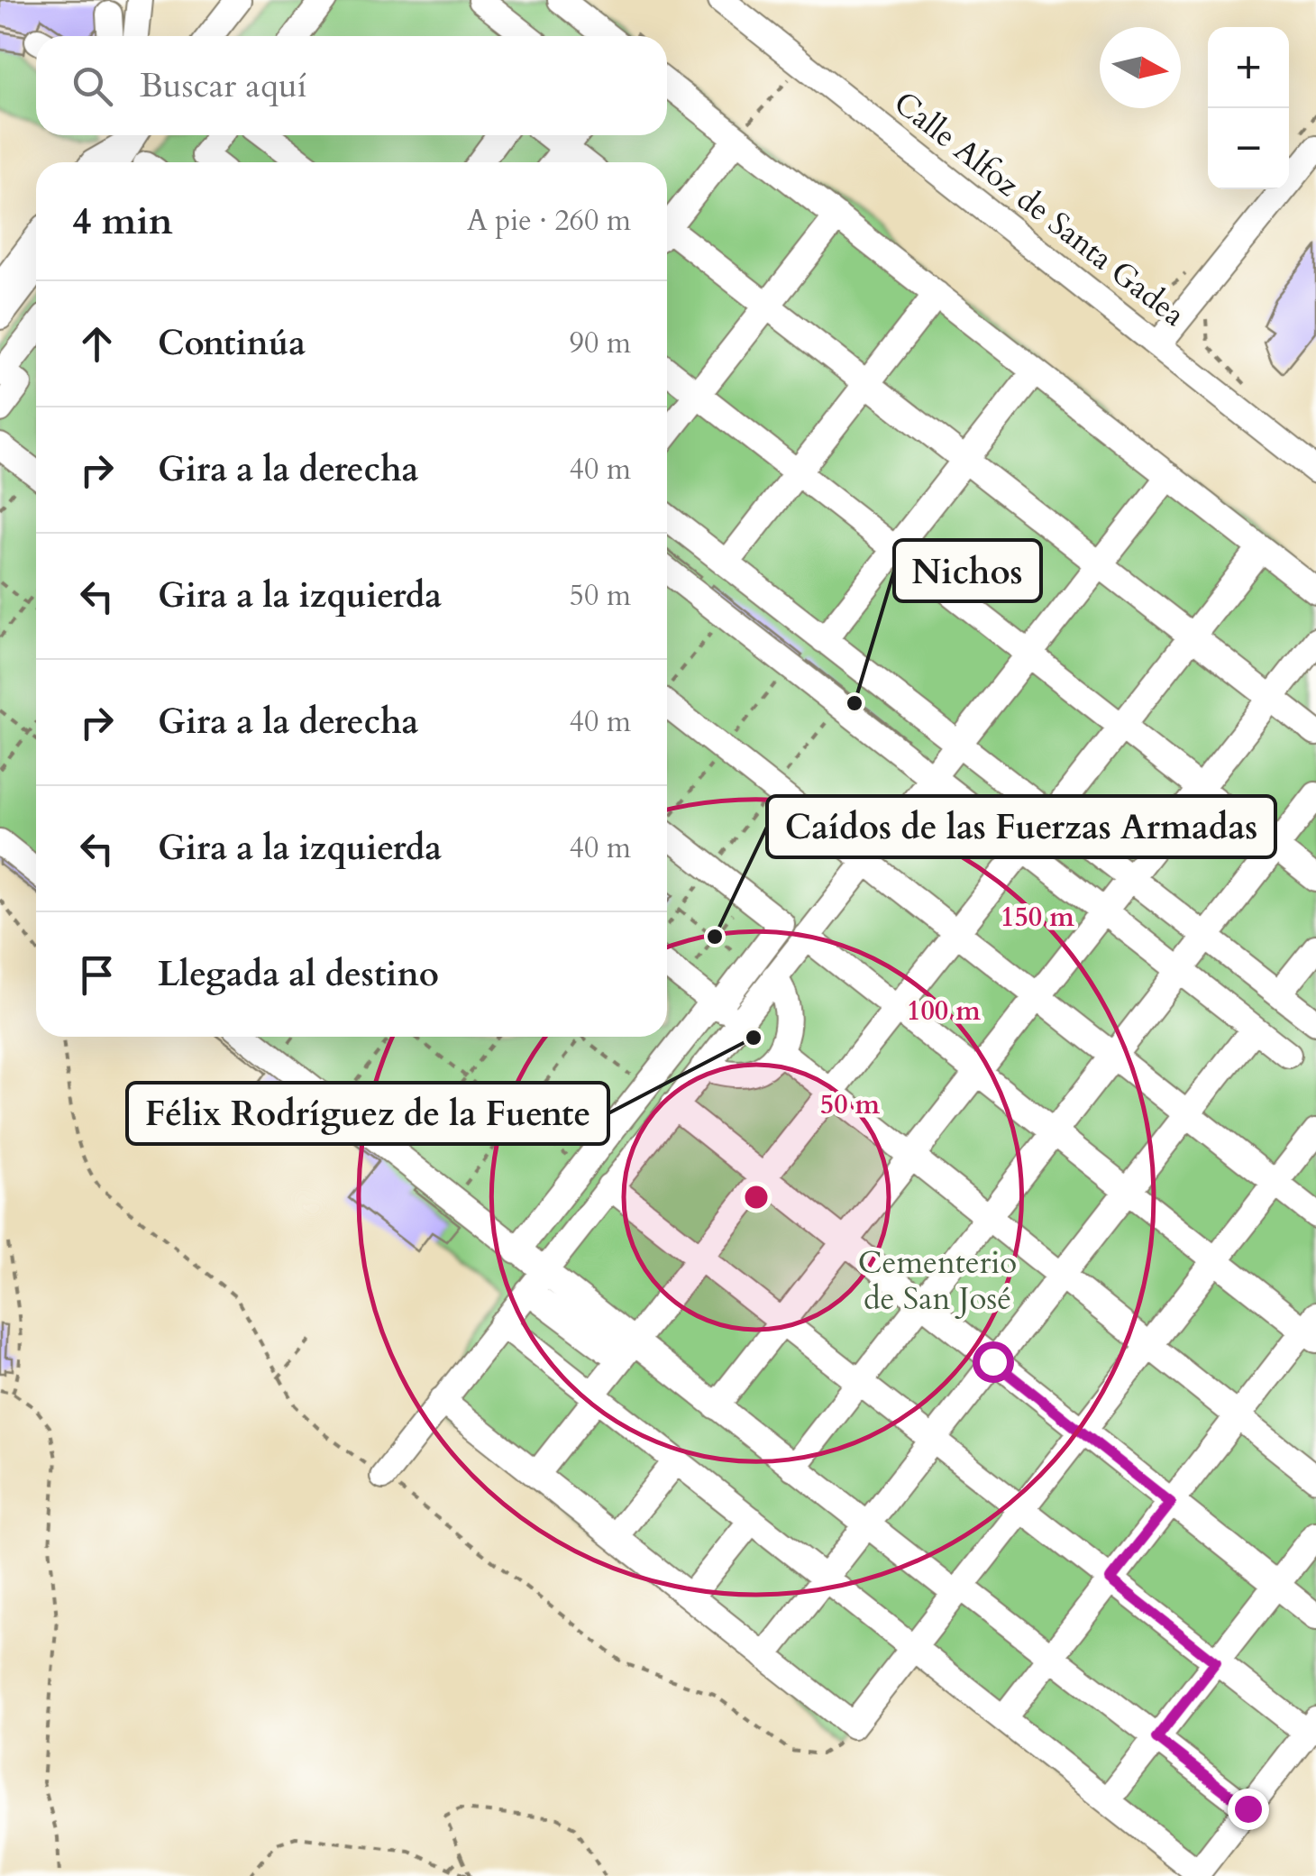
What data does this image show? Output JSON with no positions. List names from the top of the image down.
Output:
{
  "streets": {
    "street": ["Calle Alfoz de Santa Gadea"]
  },
  "parks": ["Cementerio de San José"],
  "places": ["Nichos", "Caídos de las Fuerzas Armadas", "Félix Rodríguez de la Fuente"],
  "north": "right",
  "page": {
    "map_buttons": ["+", "−"],
    "search": "Buscar aquí",
    "heading": ["4 min", "A pie · 260 m"],
    "list": [
      ["Continúa", "90 m"],
      ["Gira a la derecha", "40 m"],
      ["Gira a la izquierda", "50 m"],
      ["Gira a la derecha", "40 m"],
      ["Gira a la izquierda", "40 m"],
      "Llegada al destino"
    ]
  },
  "rings": ["150 m", "100 m", "50 m"]
}
